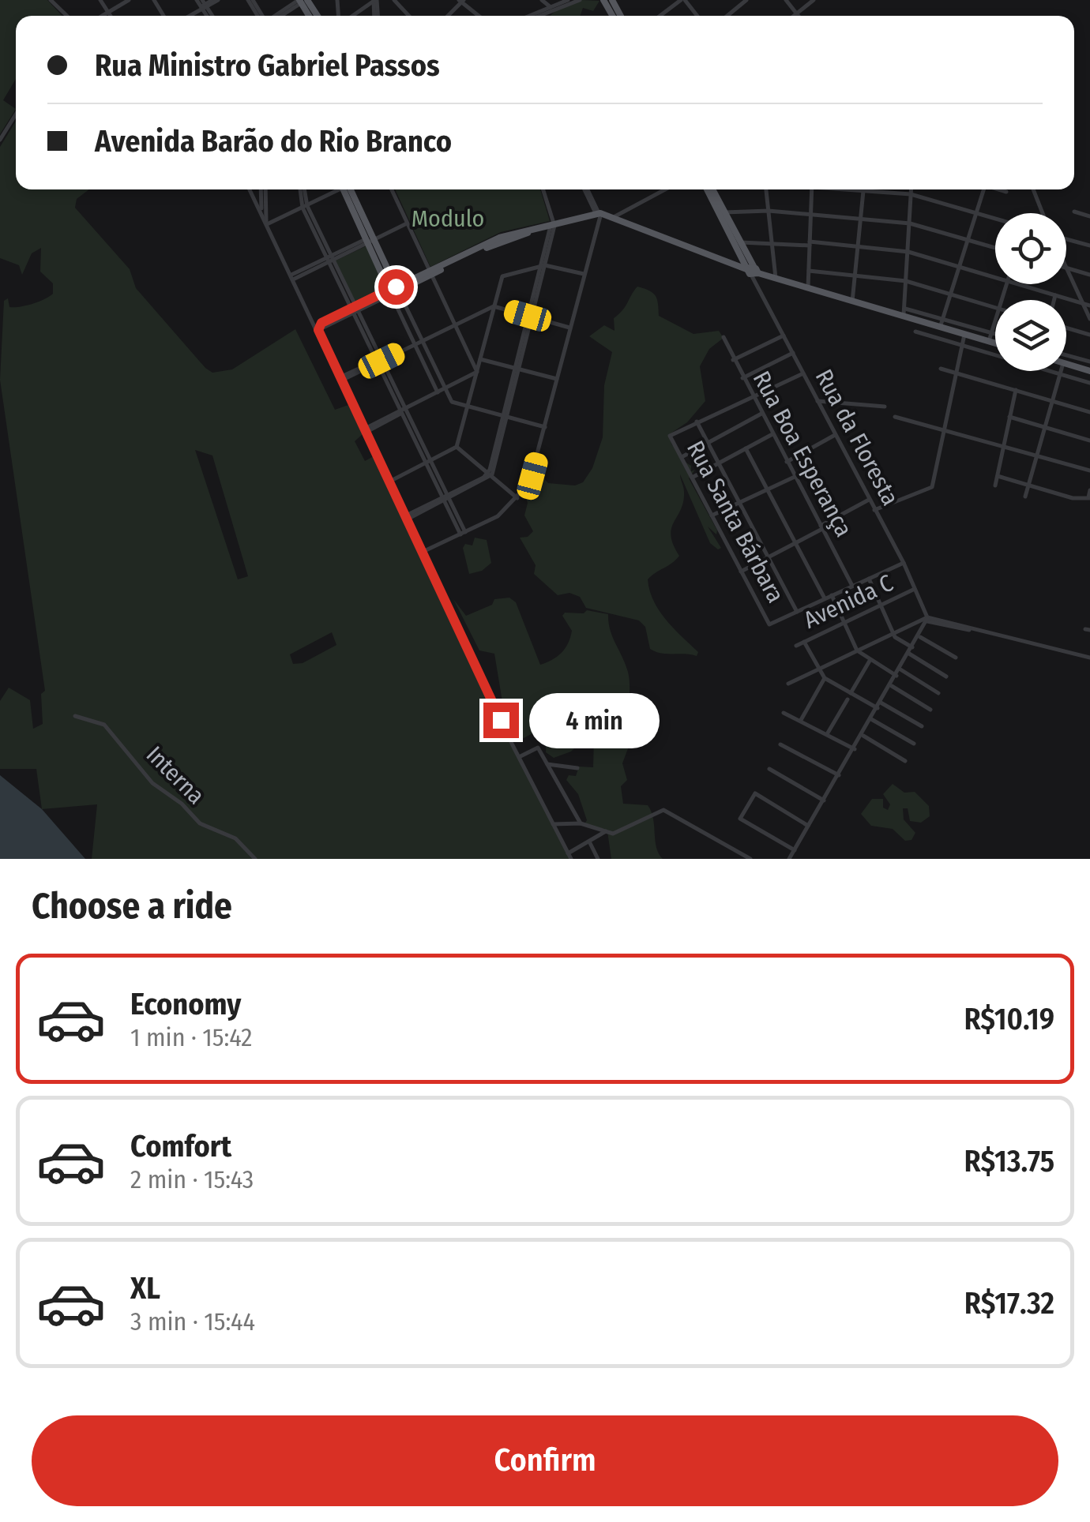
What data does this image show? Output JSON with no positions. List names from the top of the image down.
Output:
{
  "streets": {
    "street": [
      "Rua da Floresta",
      "Rua Boa Esperança",
      "Rua Santa Bárbara",
      "Avenida C",
      "Interna"
    ]
  },
  "crossings": [
    ["Rua da Floresta", "Avenida C"]
  ],
  "parks": ["Modulo"],
  "page": {
    "banner": ["Rua Ministro Gabriel Passos", "Avenida Barão do Rio Branco"],
    "bubble": "4 min",
    "heading": "Choose a ride",
    "list": [
      {
        "name": "Economy",
        "note": "1 min · 15:42",
        "value": "R$10.19"
      },
      {
        "name": "Comfort",
        "note": "2 min · 15:43",
        "value": "R$13.75"
      },
      {
        "name": "XL",
        "note": "3 min · 15:44",
        "value": "R$17.32"
      }
    ],
    "buttons": "Confirm"
  }
}
